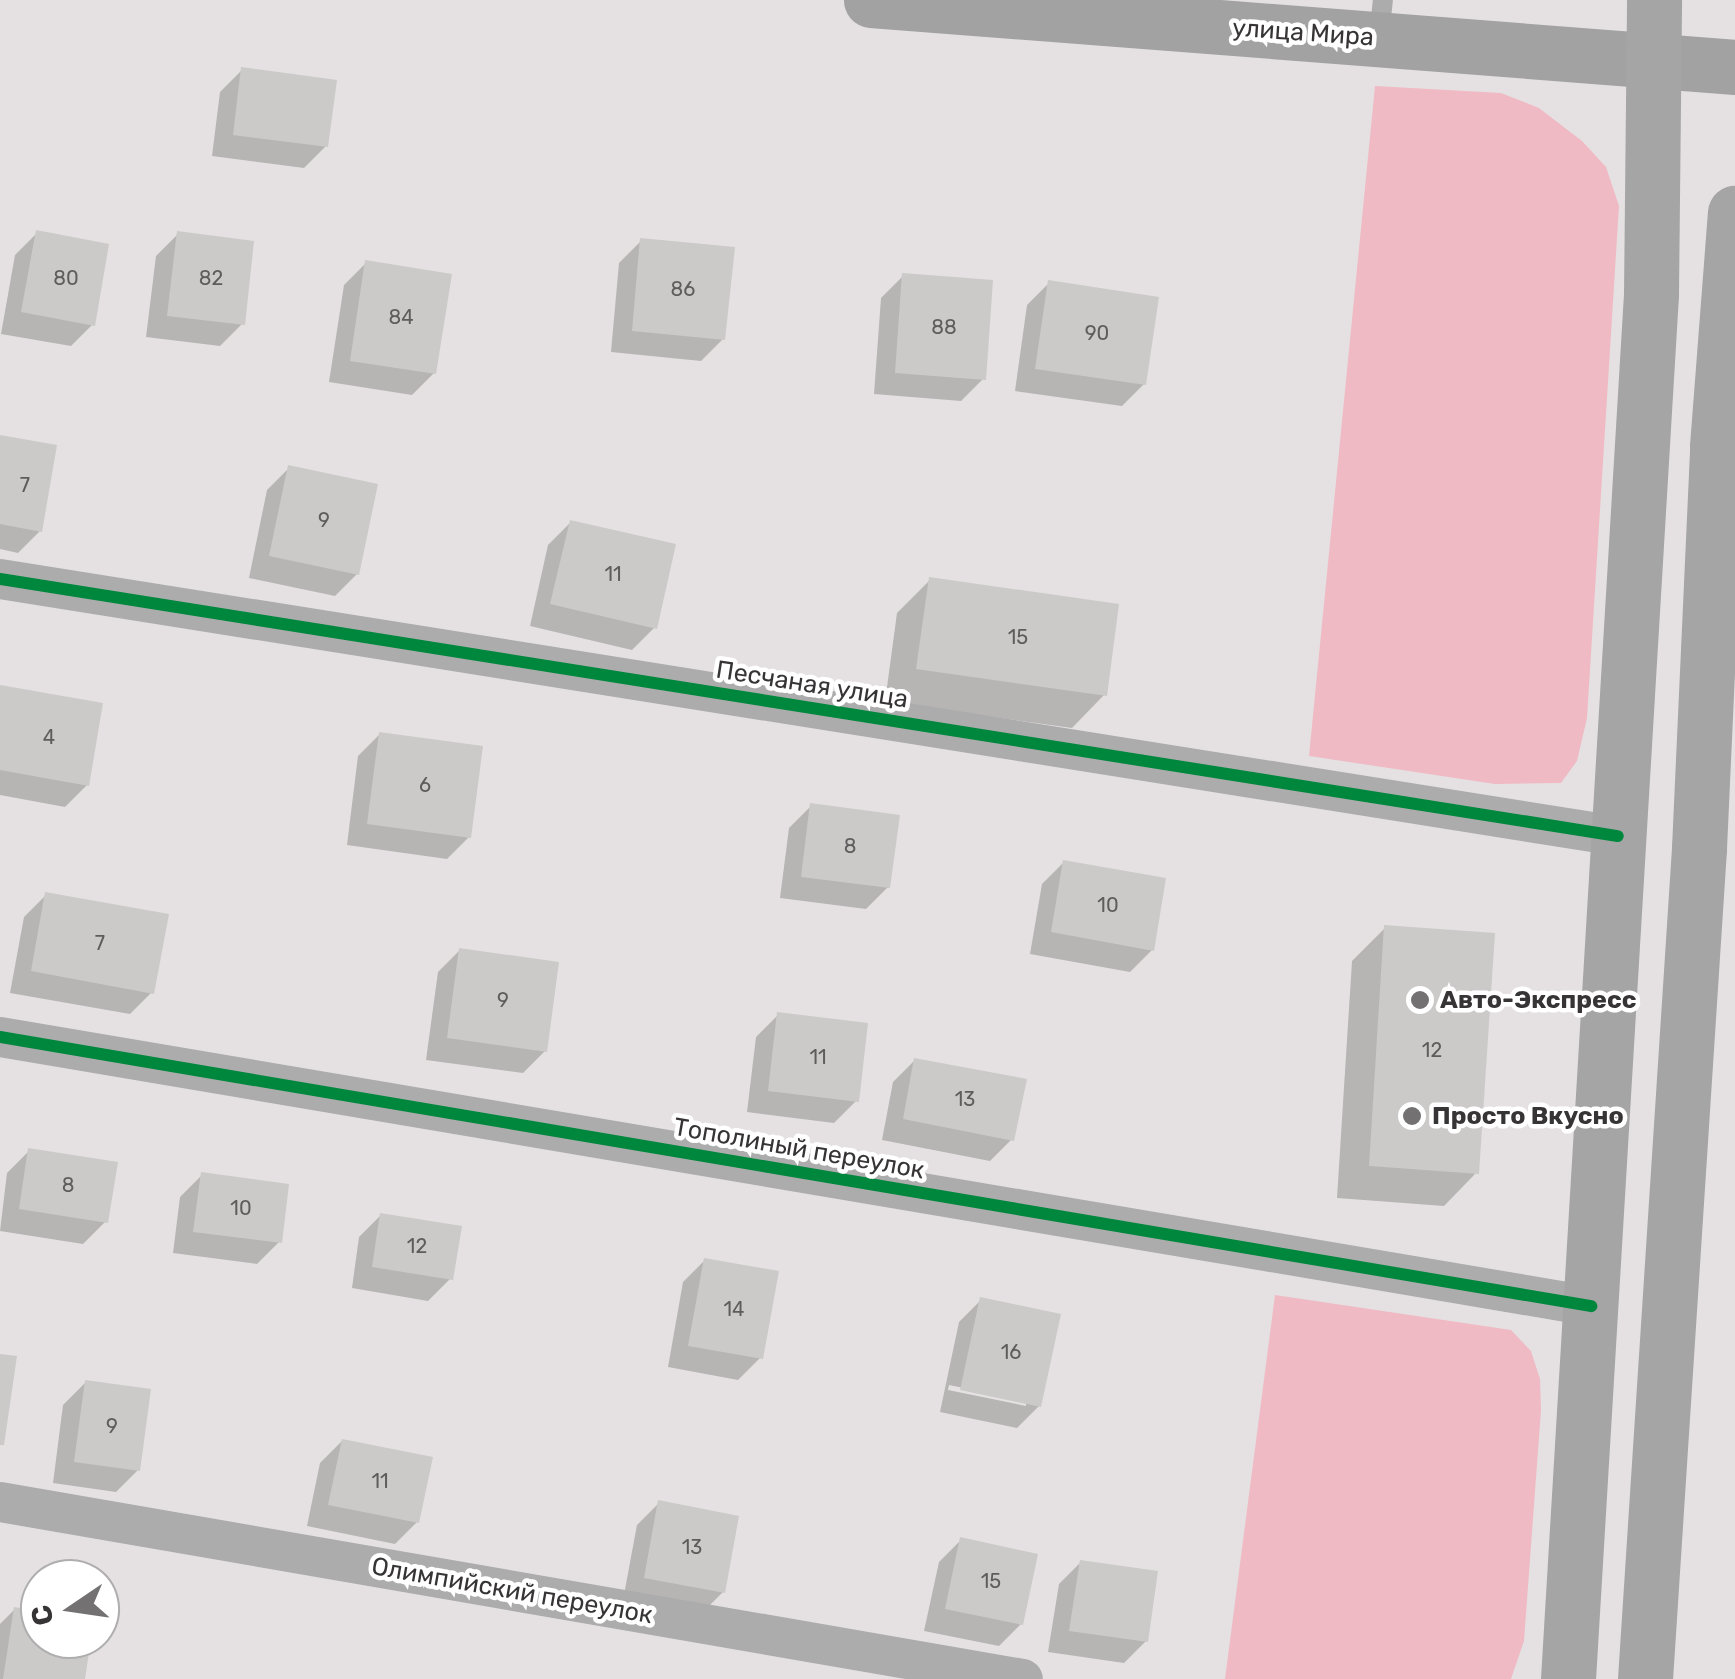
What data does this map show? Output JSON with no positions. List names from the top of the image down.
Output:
{
  "streets": {
    "main road": ["улица Мира"],
    "street": ["Песчаная улица", "Тополиный переулок", "Олимпийский переулок"]
  },
  "places": ["Авто-Экспресс", "Просто Вкусно"],
  "house_numbers": [
    "80",
    "82",
    "86",
    "84",
    "88",
    "90",
    "7",
    "9",
    "11",
    "15",
    "4",
    "6",
    "8",
    "10",
    "7",
    "9",
    "12",
    "11",
    "13",
    "8",
    "10",
    "12",
    "14",
    "16",
    "9",
    "11",
    "13",
    "15"
  ],
  "north": "left"
}
